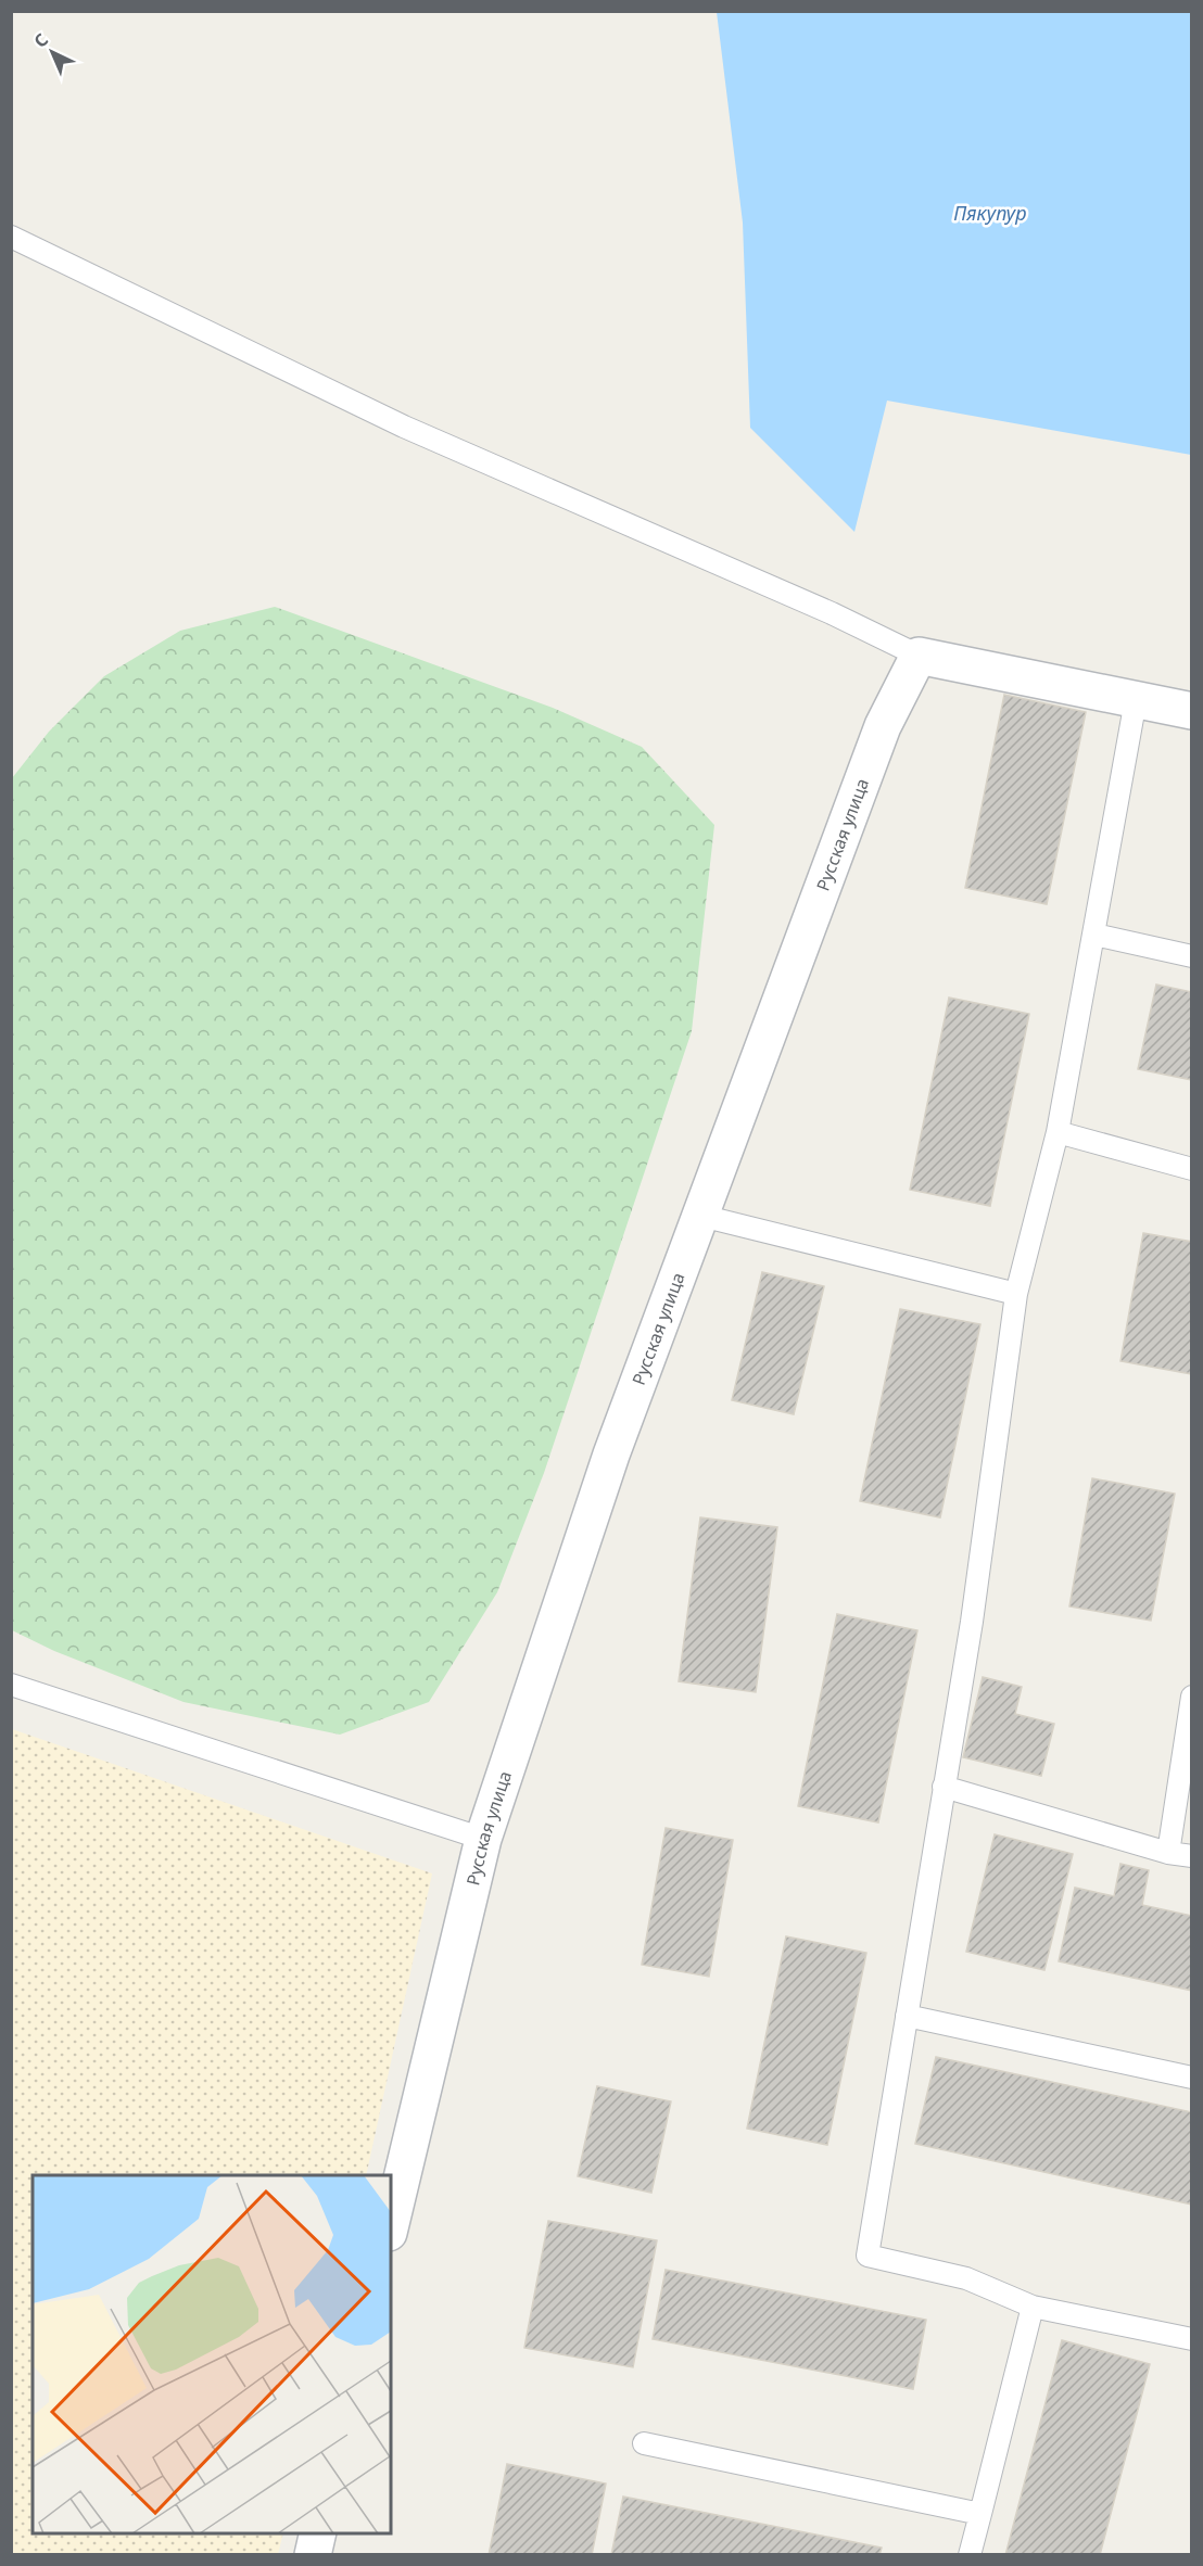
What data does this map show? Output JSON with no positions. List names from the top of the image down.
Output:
{
  "streets": {
    "street": ["Русская улица"]
  },
  "water": ["Пякупур"],
  "north": "top left"
}
